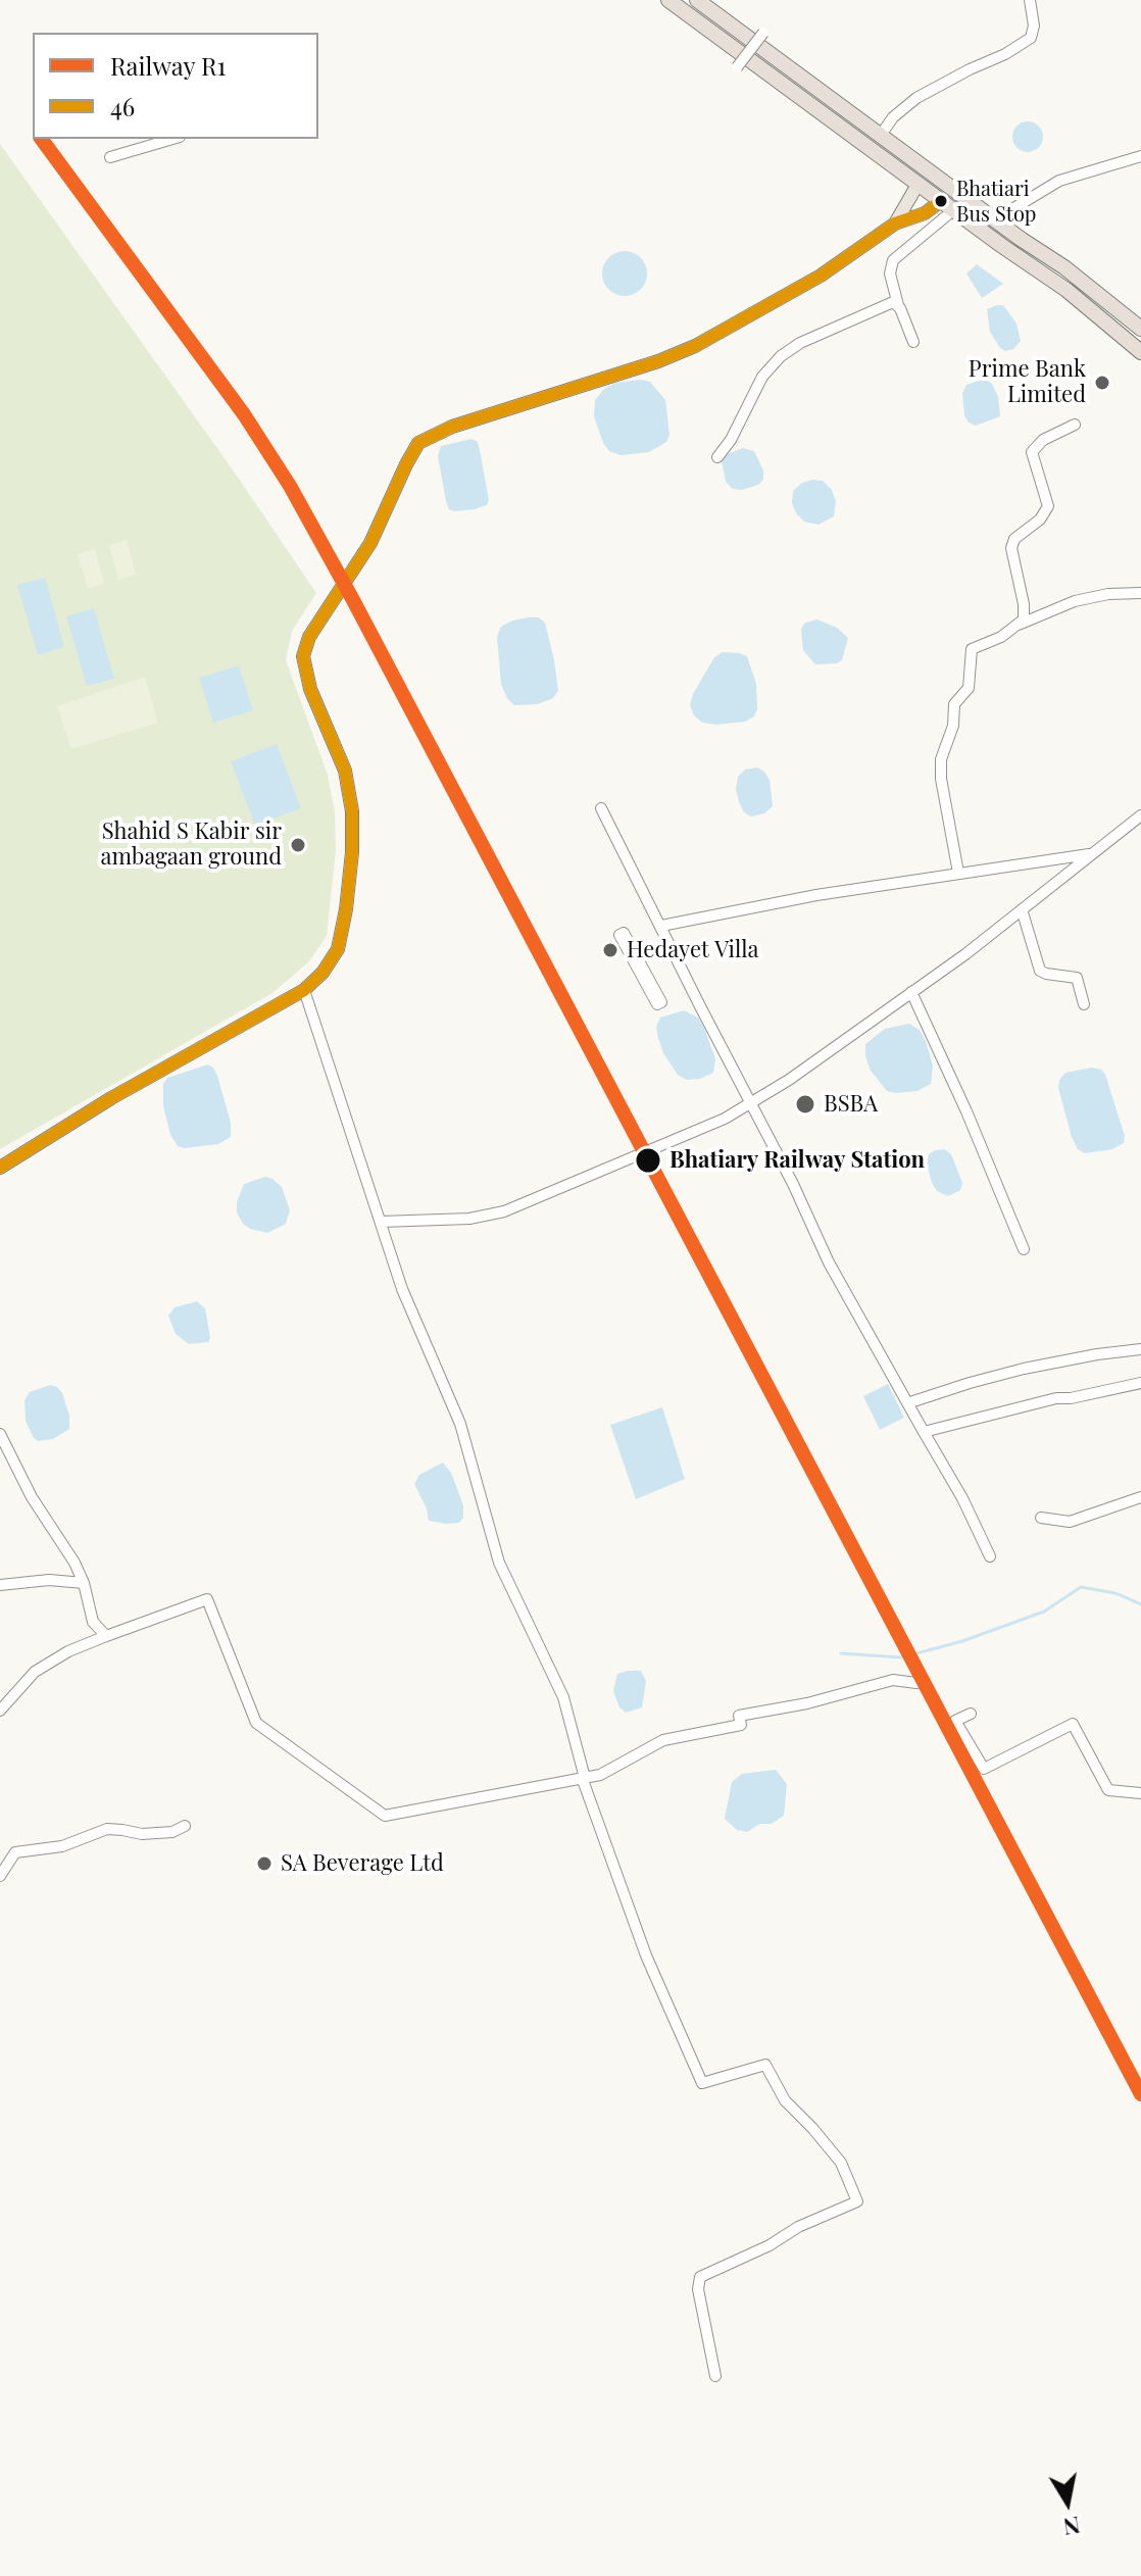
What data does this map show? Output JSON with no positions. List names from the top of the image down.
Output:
{
  "places": [
    "Bhatiari Bus Stop",
    "Prime Bank Limited",
    "Shahid S Kabir sir ambagaan ground",
    "Hedayet Villa",
    "BSBA",
    "Bhatiary Railway Station",
    "SA Beverage Ltd"
  ],
  "lines": ["rail line R1", "transit line 46"],
  "legend": ["Railway R1", "46"],
  "north": "bottom"
}
